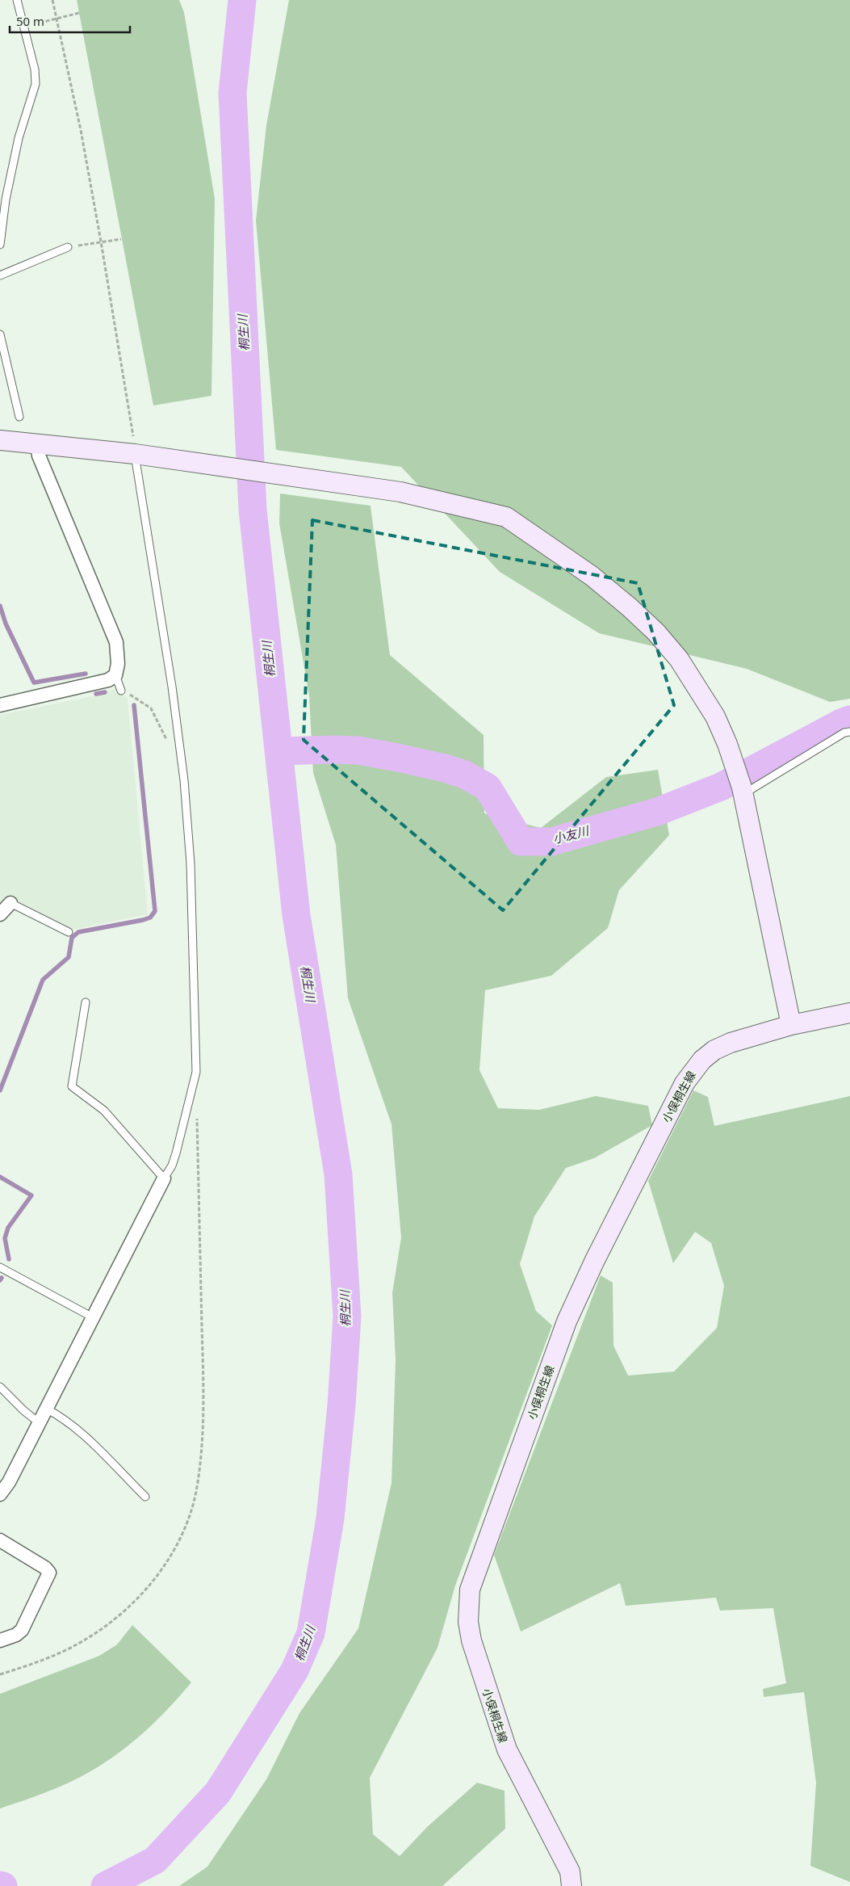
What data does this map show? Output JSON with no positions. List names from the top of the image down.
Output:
{
  "streets": {
    "street": ["小俣桐生線"]
  },
  "water": ["桐生川", "小友川"],
  "scale_bar": "50 m"
}
